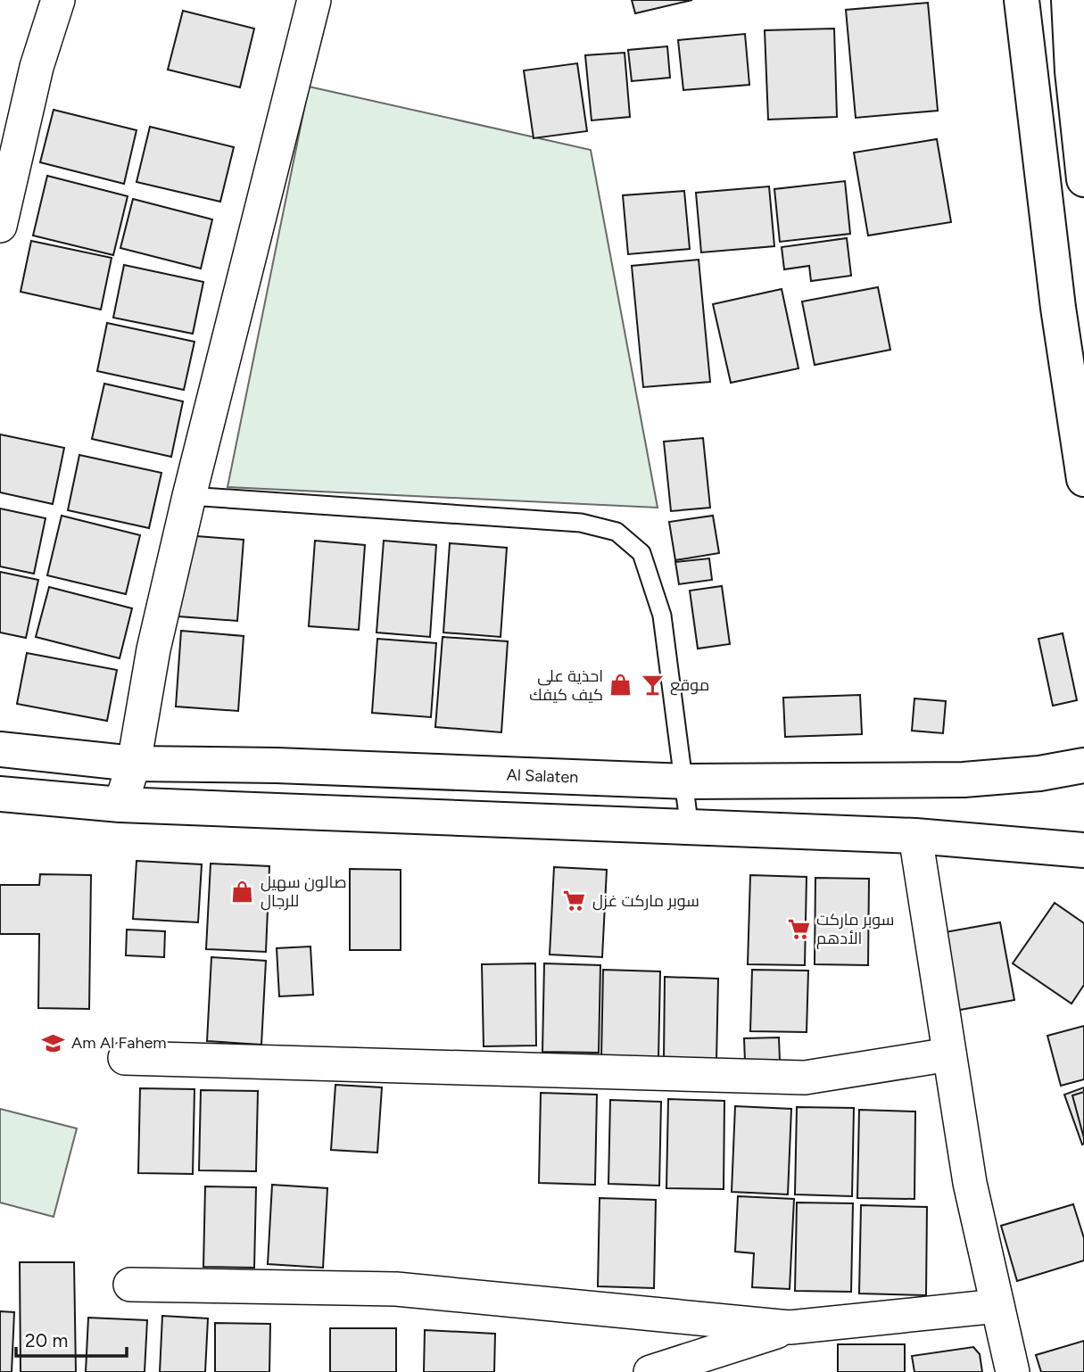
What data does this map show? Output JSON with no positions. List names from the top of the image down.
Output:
{
  "streets": {
    "main road": ["Al Salaten"]
  },
  "places": {
    "shop": ["احذية على كيف كيفك", "صالون سهيل للرجال"],
    "bar": ["موقع"],
    "supermarket": ["سوبر ماركت غزل", "سوبر ماركت الأدهم"],
    "school or university": ["Am Al Fahem"]
  },
  "scale_bar": "20 m"
}
